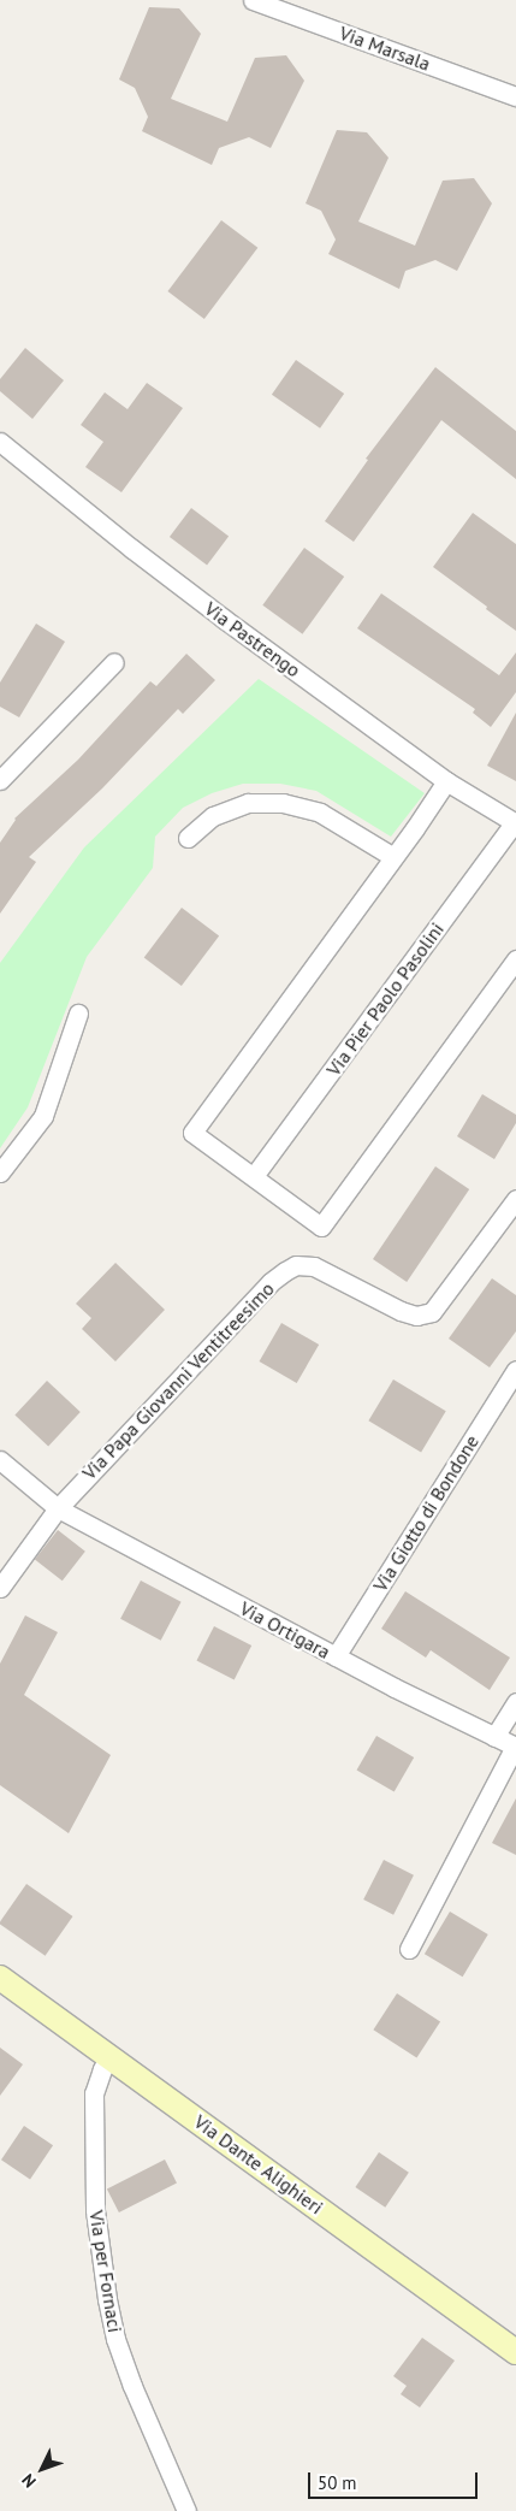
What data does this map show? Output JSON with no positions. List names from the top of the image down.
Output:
{
  "streets": {
    "street": [
      "Via Marsala",
      "Via Pastrengo",
      "Via Pier Paolo Pasolini",
      "Via Papa Giovanni Ventitreesimo",
      "Via Giotto di Bondone",
      "Via Ortigara",
      "Via Dante Alighieri",
      "Via per Fornaci"
    ]
  },
  "crossings": [
    ["Via Pastrengo", "Via Pier Paolo Pasolini"],
    ["Via Papa Giovanni Ventitreesimo", "Via Ortigara"],
    ["Via Giotto di Bondone", "Via Ortigara"],
    ["Via Dante Alighieri", "Via per Fornaci"]
  ],
  "scale_bar": "50 m",
  "north": "bottom left"
}
